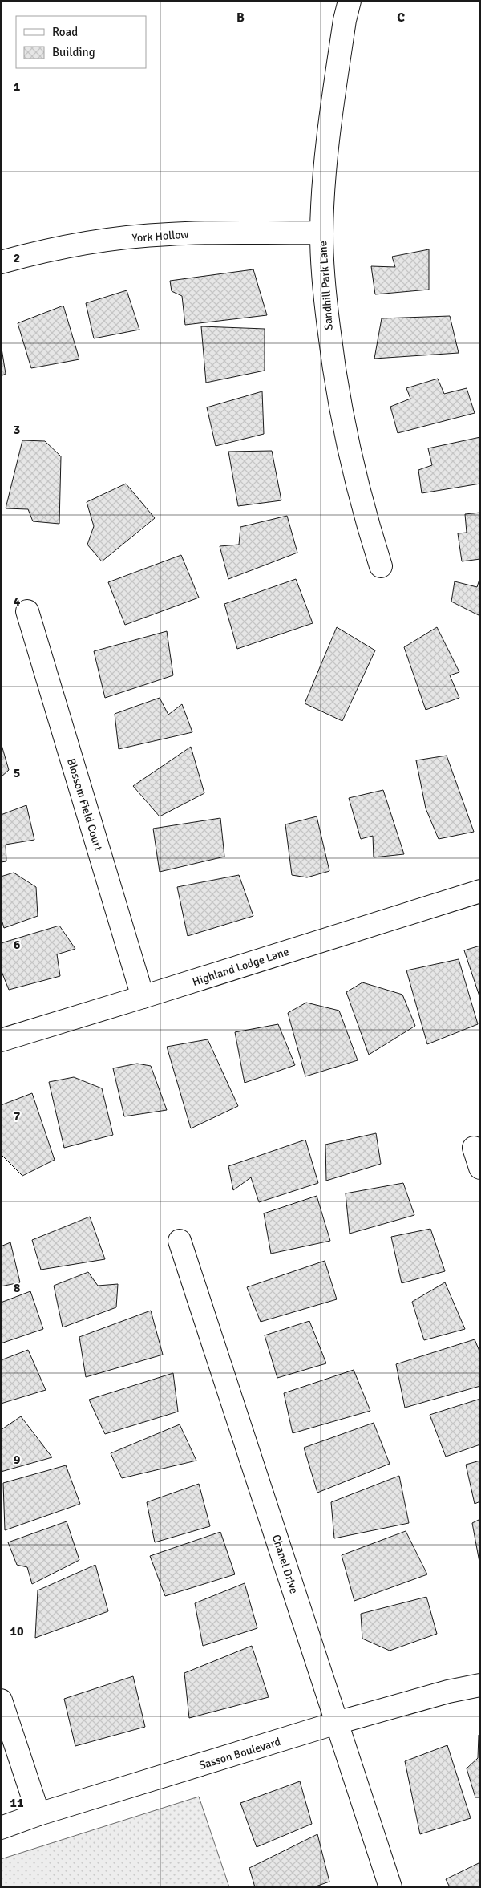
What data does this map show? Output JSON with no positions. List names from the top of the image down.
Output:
{
  "streets": {
    "street": [
      "York Hollow",
      "Sandhill Park Lane",
      "Blossom Field Court",
      "Highland Lodge Lane",
      "Chanel Drive",
      "Sasson Boulevard"
    ]
  },
  "crossings": [
    ["York Hollow", "Sandhill Park Lane"],
    ["Blossom Field Court", "Highland Lodge Lane"],
    ["Chanel Drive", "Sasson Boulevard"]
  ],
  "legend": ["Road", "Building"],
  "grid": {
    "columns": ["B", "C"],
    "rows": [
      "1",
      "2",
      "3",
      "4",
      "5",
      "6",
      "7",
      "8",
      "9",
      "10",
      "11"
    ]
  }
}
